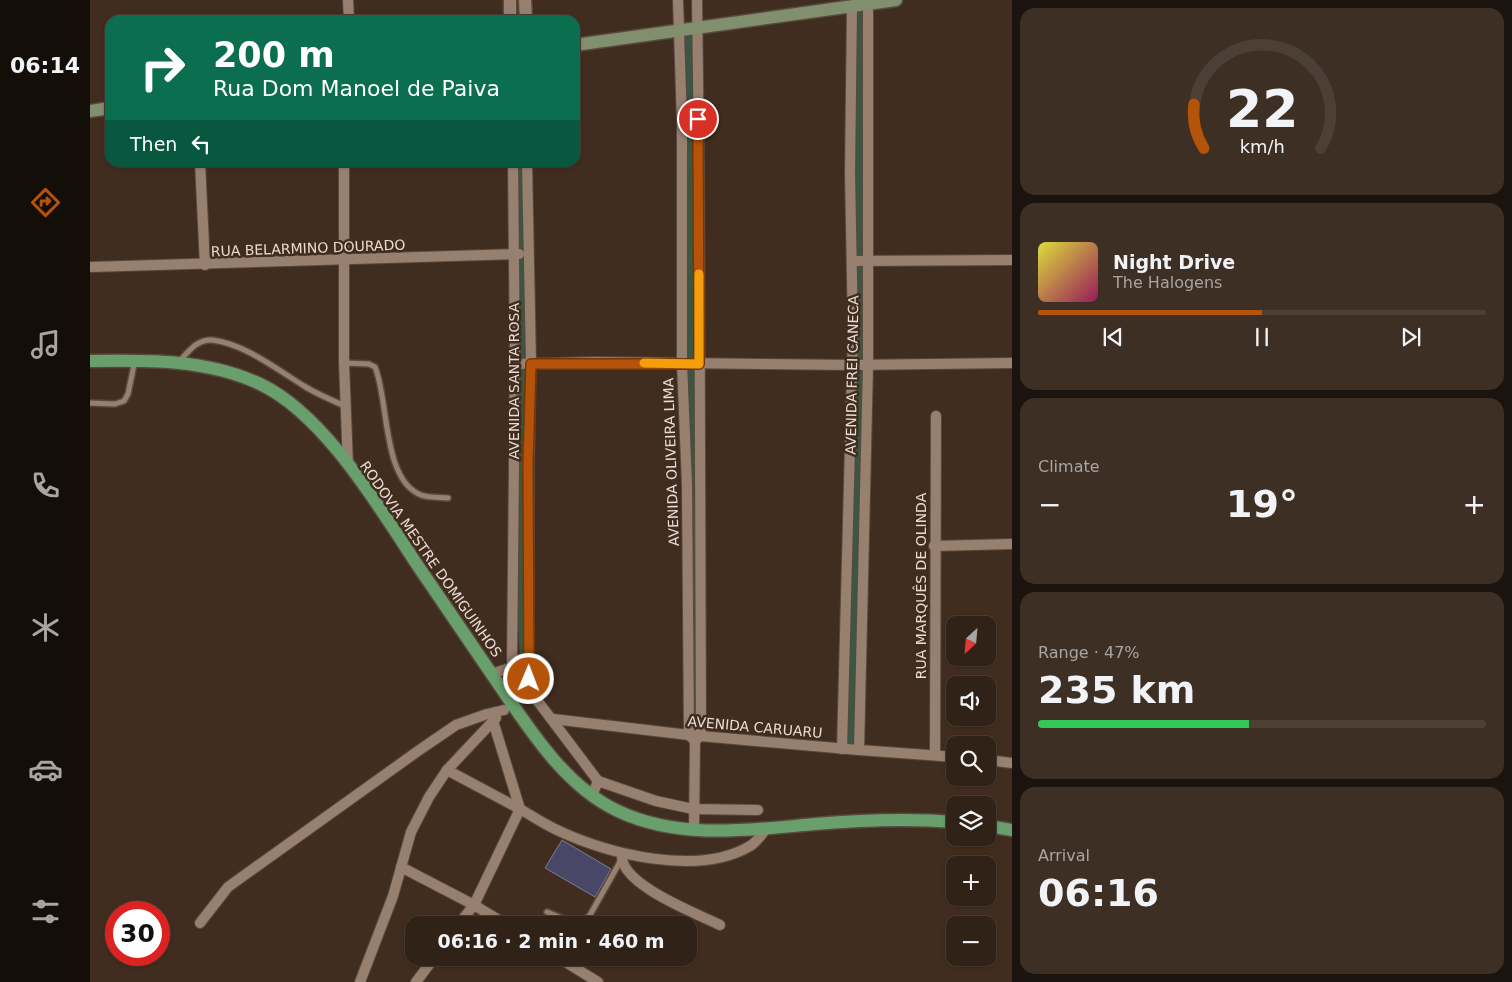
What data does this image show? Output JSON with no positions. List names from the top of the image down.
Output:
{
  "streets": {
    "main road": ["RODOVIA MESTRE DOMIGUINHOS"],
    "street": [
      "RUA BELARMINO DOURADO",
      "AVENIDA FREI CANECA",
      "AVENIDA SANTA ROSA",
      "AVENIDA OLIVEIRA LIMA",
      "RUA MARQUÊS DE OLINDA",
      "AVENIDA CARUARU"
    ]
  },
  "crossings": [
    ["RUA BELARMINO DOURADO", "AVENIDA SANTA ROSA"],
    ["AVENIDA FREI CANECA", "AVENIDA CARUARU"],
    ["AVENIDA OLIVEIRA LIMA", "RODOVIA MESTRE DOMIGUINHOS"],
    ["AVENIDA OLIVEIRA LIMA", "AVENIDA CARUARU"],
    ["RUA MARQUÊS DE OLINDA", "AVENIDA CARUARU"]
  ],
  "north": "bottom left",
  "page": {
    "tabs": "06:14",
    "turn": ["200 m", "Rua Dom Manoel de Paiva"],
    "then": "Then",
    "song": ["Night Drive", "The Halogens"],
    "tile": [
      "Climate",
      ["Range · 47%", "235 km"],
      ["Arrival", "06:16"]
    ],
    "heat": ["−", "19°", "+"],
    "map_buttons": ["+", "−"],
    "limit": "30",
    "trip": "06:16 · 2 min · 460 m",
    "gauge": ["22", "km/h"]
  }
}
